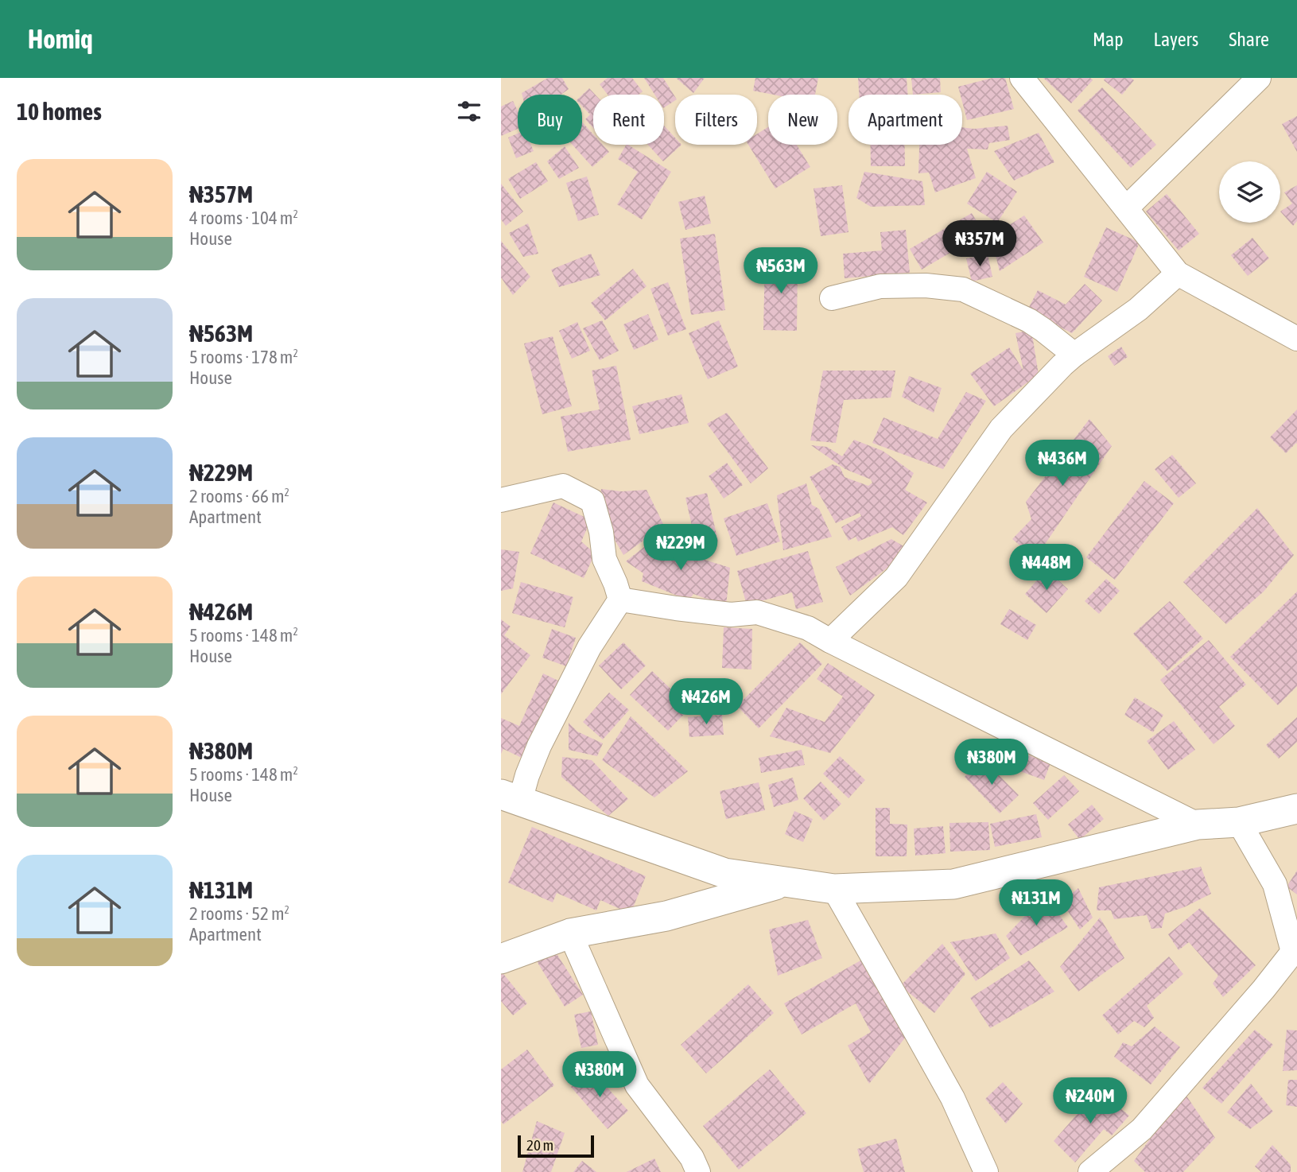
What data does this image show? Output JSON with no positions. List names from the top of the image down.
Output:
{
  "scale_bar": "20 m",
  "page": {
    "header": "Homiq",
    "nav": ["Map", "Layers", "Share"],
    "heading": "10 homes",
    "chip": [
      "Buy",
      "Rent",
      "Filters",
      "New",
      "Apartment"
    ],
    "list": [
      {
        "name": "₦357M",
        "note": "4 rooms · 104 m² · House"
      },
      {
        "name": "₦563M",
        "note": "5 rooms · 178 m² · House"
      },
      {
        "name": "₦229M",
        "note": "2 rooms · 66 m² · Apartment"
      },
      {
        "name": "₦426M",
        "note": "5 rooms · 148 m² · House"
      },
      {
        "name": "₦380M",
        "note": "5 rooms · 148 m² · House"
      },
      {
        "name": "₦131M",
        "note": "2 rooms · 52 m² · Apartment"
      }
    ],
    "price": [
      "₦357M",
      "₦563M",
      "₦436M",
      "₦229M",
      "₦448M",
      "₦426M",
      "₦380M",
      "₦131M",
      "₦380M",
      "₦240M"
    ],
    "scale": "20 m"
  }
}
